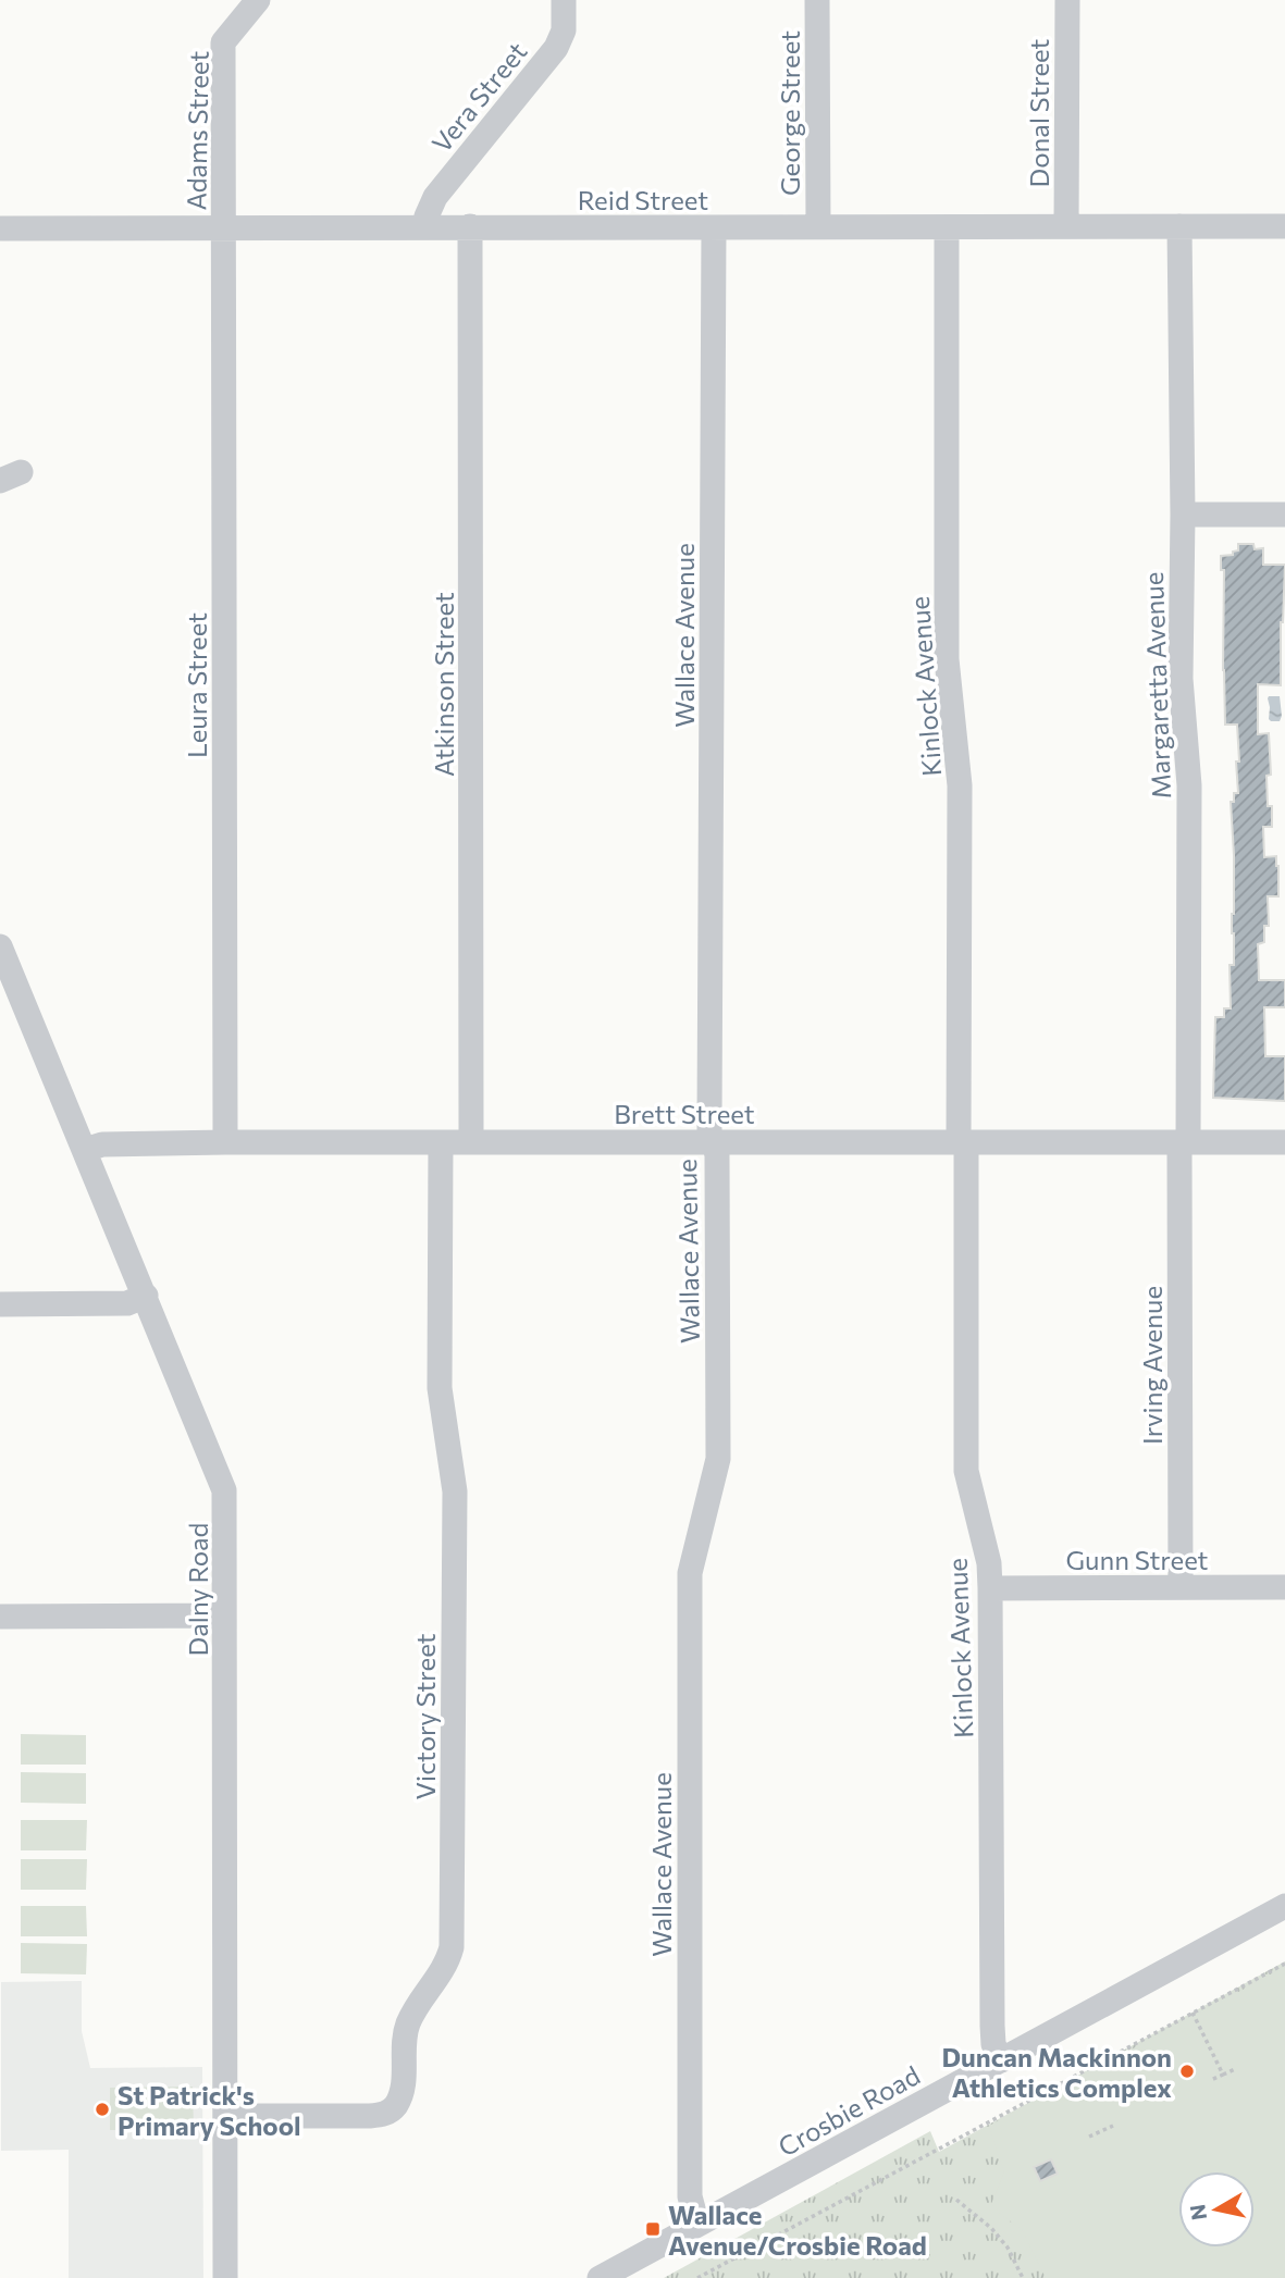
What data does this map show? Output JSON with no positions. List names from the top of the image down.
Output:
{
  "streets": {
    "street": [
      "Vera Street",
      "George Street",
      "Donal Street",
      "Adams Street",
      "Reid Street",
      "Wallace Avenue",
      "Atkinson Street",
      "Leura Street",
      "Margaretta Avenue",
      "Kinlock Avenue",
      "Brett Street",
      "Irving Avenue",
      "Gunn Street",
      "Dalny Road",
      "Victory Street",
      "Crosbie Road"
    ]
  },
  "crossings": [
    ["Vera Street", "Reid Street"],
    ["George Street", "Reid Street"],
    ["Donal Street", "Reid Street"],
    ["Adams Street", "Reid Street"],
    ["Adams Street", "Leura Street"],
    ["Reid Street", "Wallace Avenue"],
    ["Reid Street", "Atkinson Street"],
    ["Reid Street", "Leura Street"],
    ["Reid Street", "Margaretta Avenue"],
    ["Reid Street", "Kinlock Avenue"],
    ["Wallace Avenue", "Brett Street"],
    ["Wallace Avenue", "Crosbie Road"],
    ["Atkinson Street", "Brett Street"],
    ["Leura Street", "Brett Street"],
    ["Margaretta Avenue", "Brett Street"],
    ["Margaretta Avenue", "Irving Avenue"],
    ["Kinlock Avenue", "Brett Street"],
    ["Kinlock Avenue", "Gunn Street"],
    ["Kinlock Avenue", "Crosbie Road"],
    ["Brett Street", "Irving Avenue"],
    ["Brett Street", "Dalny Road"],
    ["Brett Street", "Victory Street"],
    ["Irving Avenue", "Gunn Street"],
    ["Dalny Road", "Victory Street"]
  ],
  "places": {
    "other": ["Duncan Mackinnon Athletics Complex", "St Patrick's Primary School"],
    "transit": ["Wallace Avenue/Crosbie Road"]
  },
  "north": "left"
}
